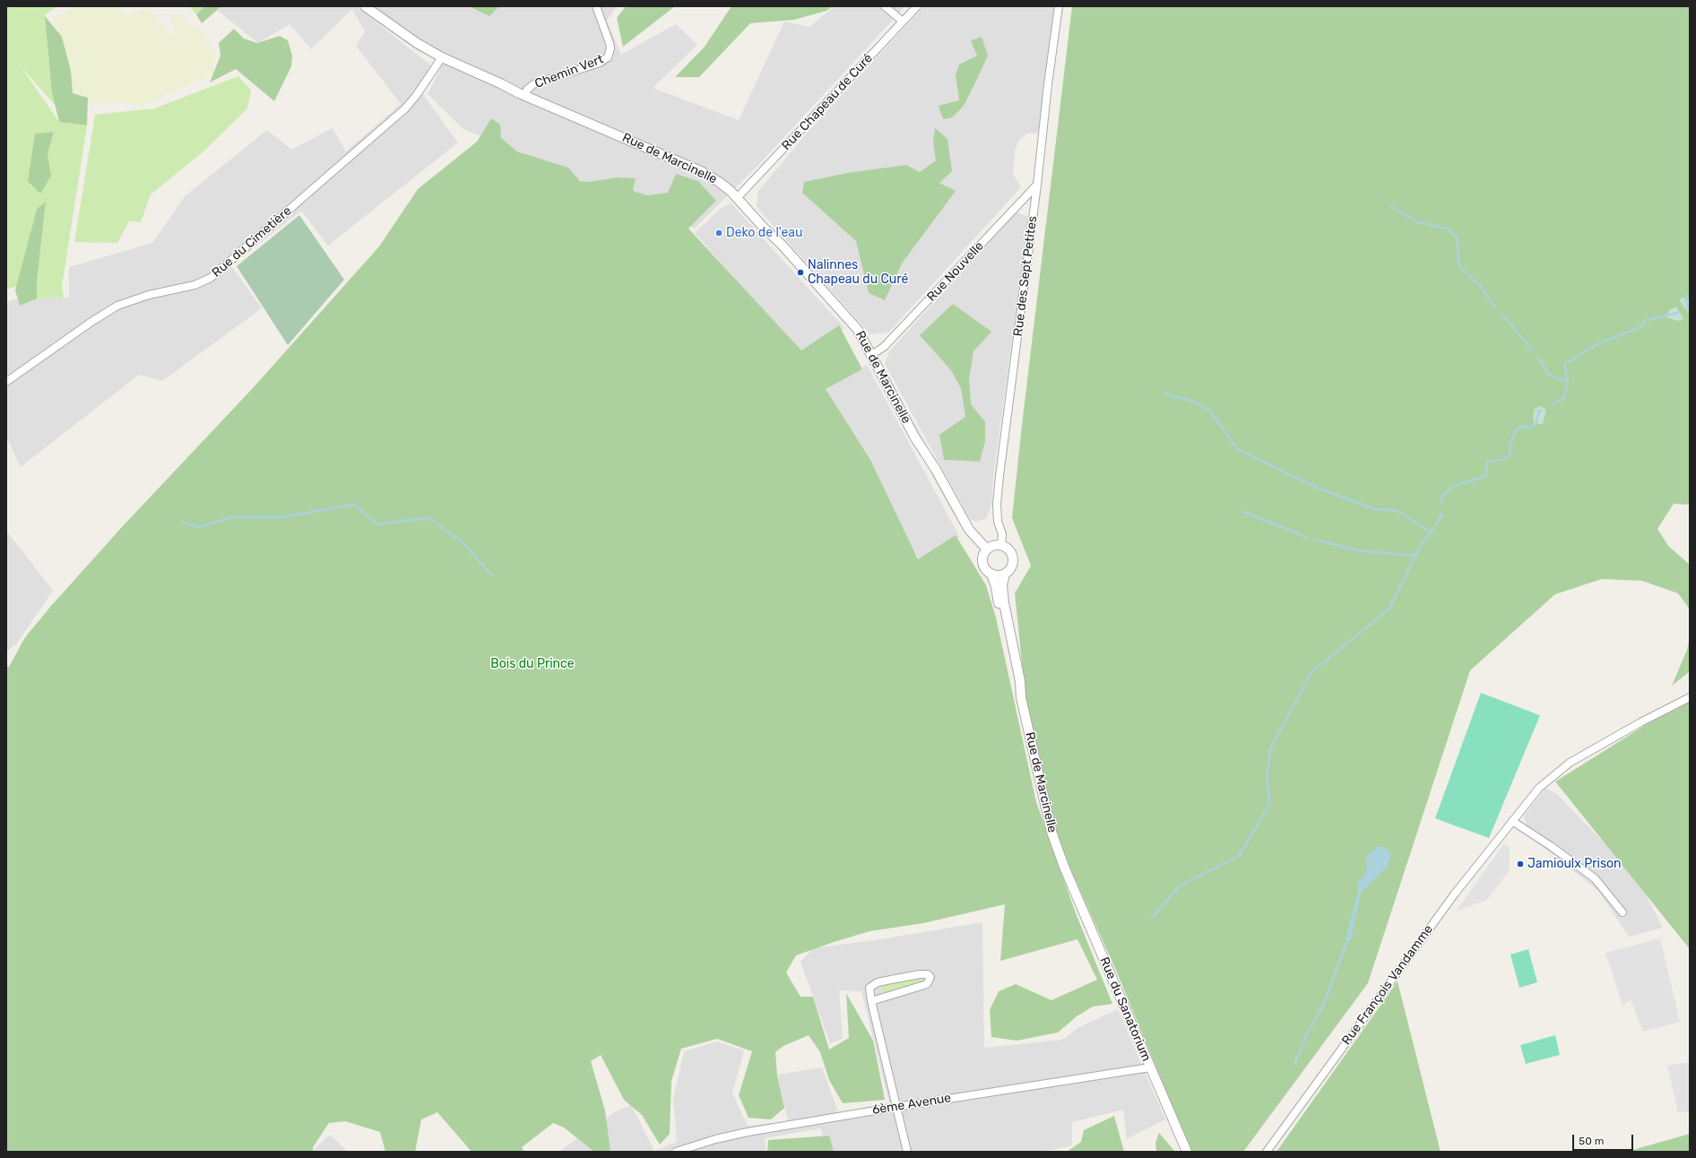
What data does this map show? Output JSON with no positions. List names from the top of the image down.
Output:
{
  "streets": {
    "street": [
      "Chemin Vert",
      "Rue Chapeau de Curé",
      "Rue de Marcinelle",
      "Rue du Cimetière",
      "Rue Nouvelle",
      "Rue des Sept Petites",
      "Rue François Vandamme",
      "Rue du Sanatorium",
      "6ème Avenue"
    ]
  },
  "crossings": [
    ["Chemin Vert", "Rue de Marcinelle"],
    ["Rue Chapeau de Curé", "Rue de Marcinelle"],
    ["Rue de Marcinelle", "Rue du Cimetière"],
    ["Rue de Marcinelle", "Rue Nouvelle"],
    ["Rue de Marcinelle", "Rue des Sept Petites"],
    ["Rue de Marcinelle", "Rue du Sanatorium"],
    ["Rue Nouvelle", "Rue des Sept Petites"],
    ["Rue du Sanatorium", "6ème Avenue"]
  ],
  "parks": ["Bois du Prince"],
  "places": ["Deko de l'eau", "Nalinnes Chapeau du Curé", "Jamioulx Prison"],
  "scale_bar": "50 m"
}
